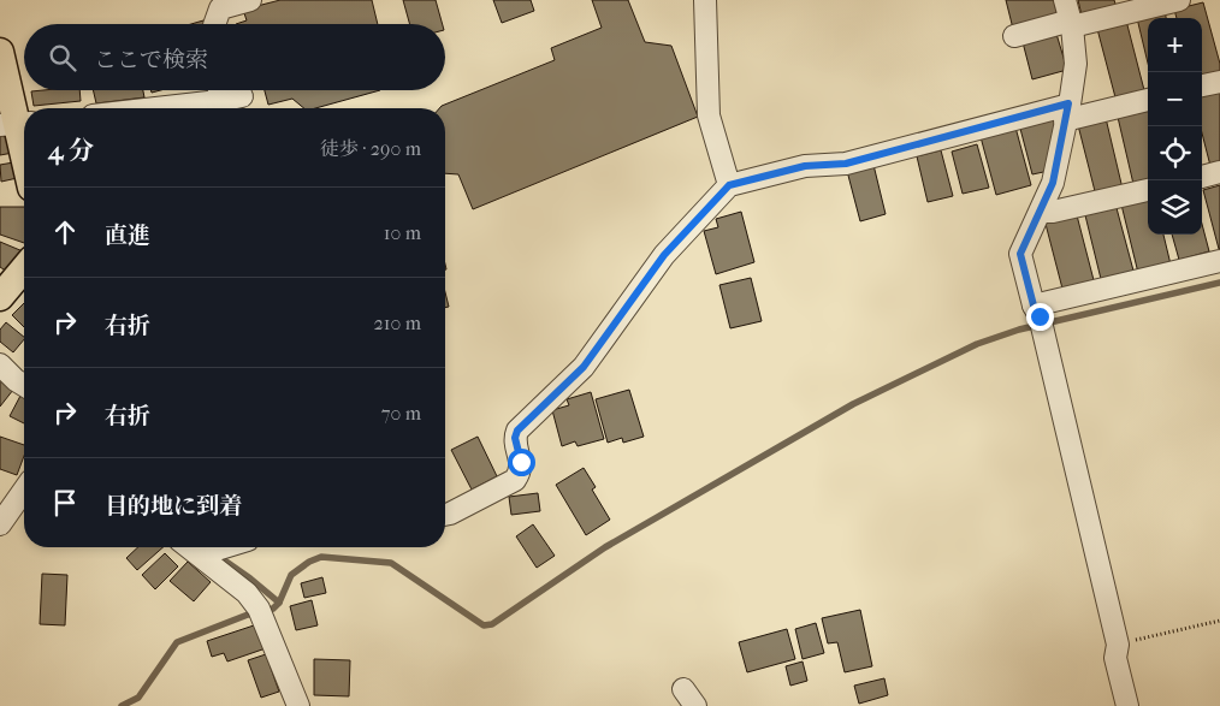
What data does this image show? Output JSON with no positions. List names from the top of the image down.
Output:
{
  "page": {
    "map_buttons": ["+", "−"],
    "search": "ここで検索",
    "heading": ["4 分", "徒歩 · 290 m"],
    "list": [
      ["直進", "10 m"],
      ["右折", "210 m"],
      ["右折", "70 m"],
      "目的地に到着"
    ]
  }
}
